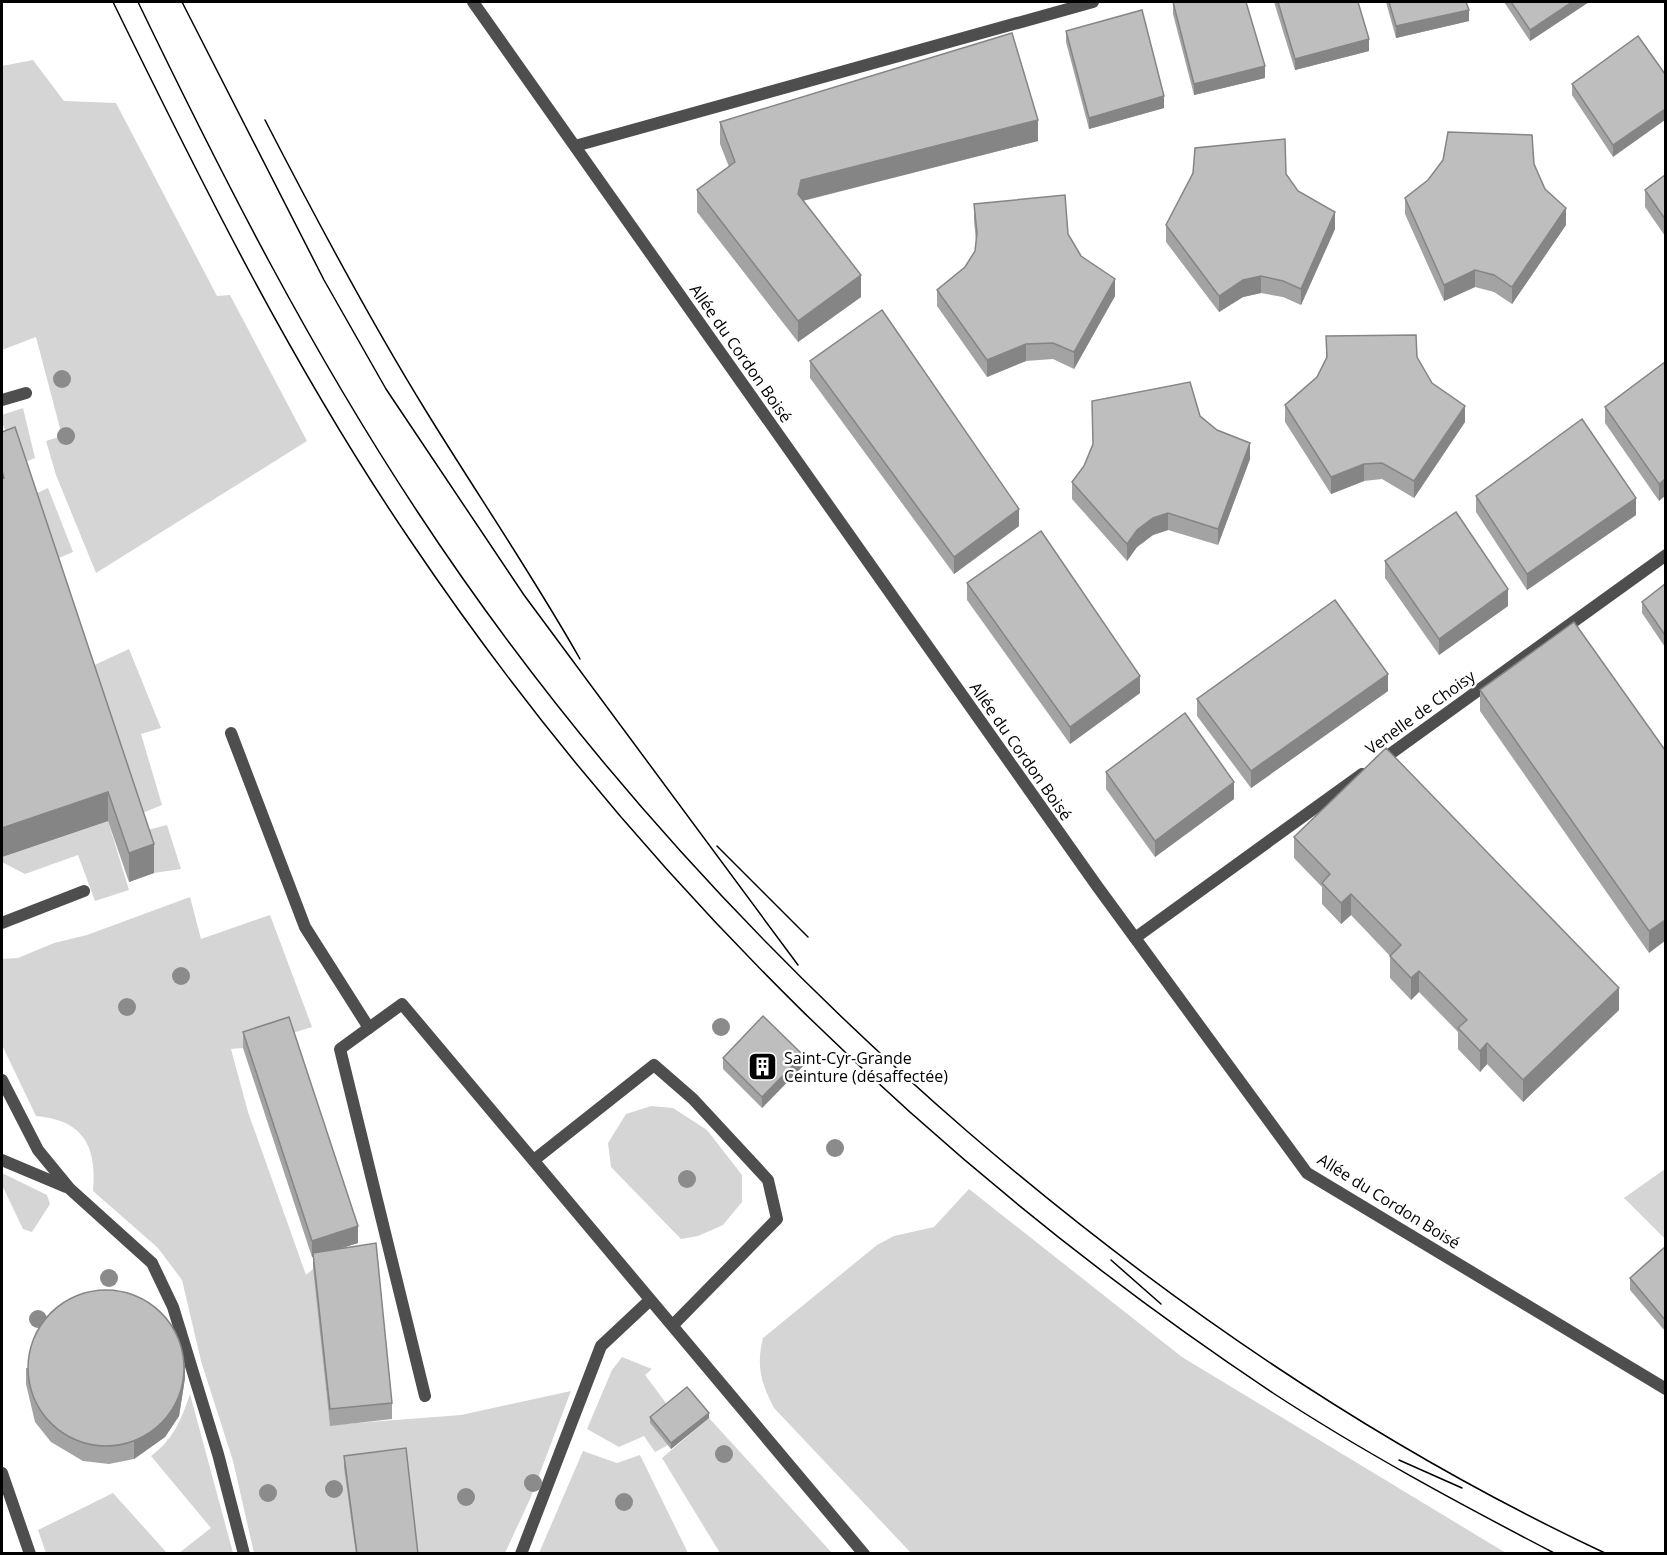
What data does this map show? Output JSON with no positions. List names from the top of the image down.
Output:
{
  "streets": {
    "street": ["Allée du Cordon Boisé", "Venelle de Choisy"]
  },
  "crossings": [
    ["Allée du Cordon Boisé", "Venelle de Choisy"]
  ],
  "places": {
    "building": ["Saint-Cyr-Grande Ceinture (désaffectée)"]
  }
}
